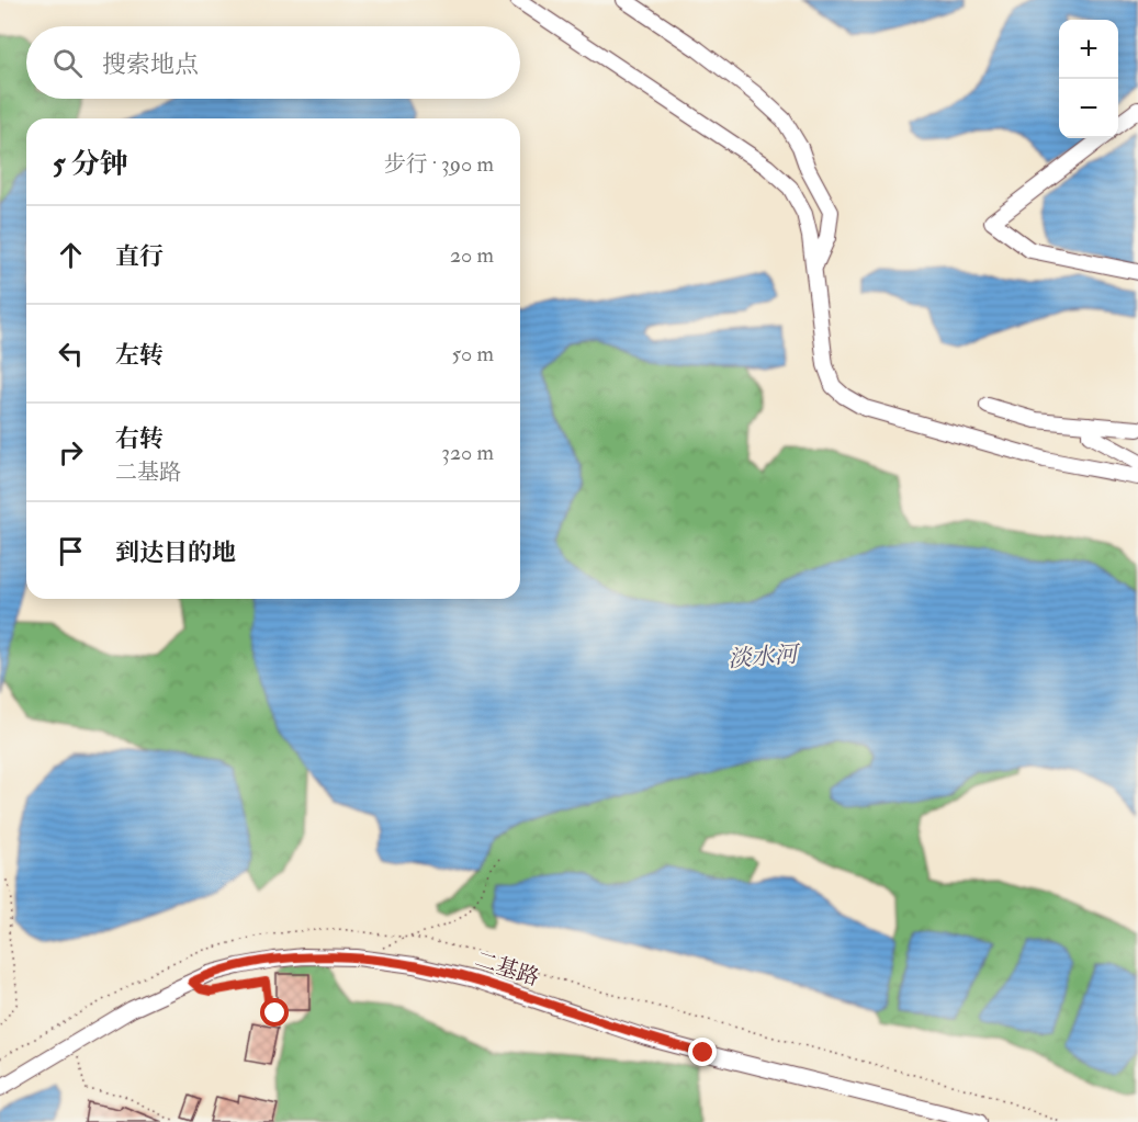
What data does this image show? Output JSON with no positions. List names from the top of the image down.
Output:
{
  "streets": {
    "street": ["二基路"]
  },
  "water": ["淡水河"],
  "page": {
    "map_buttons": ["+", "−"],
    "search": "搜索地点",
    "heading": ["5 分钟", "步行 · 390 m"],
    "list": [
      ["直行", "20 m"],
      ["左转", "50 m"],
      ["右转", "二基路", "320 m"],
      "到达目的地"
    ]
  }
}
